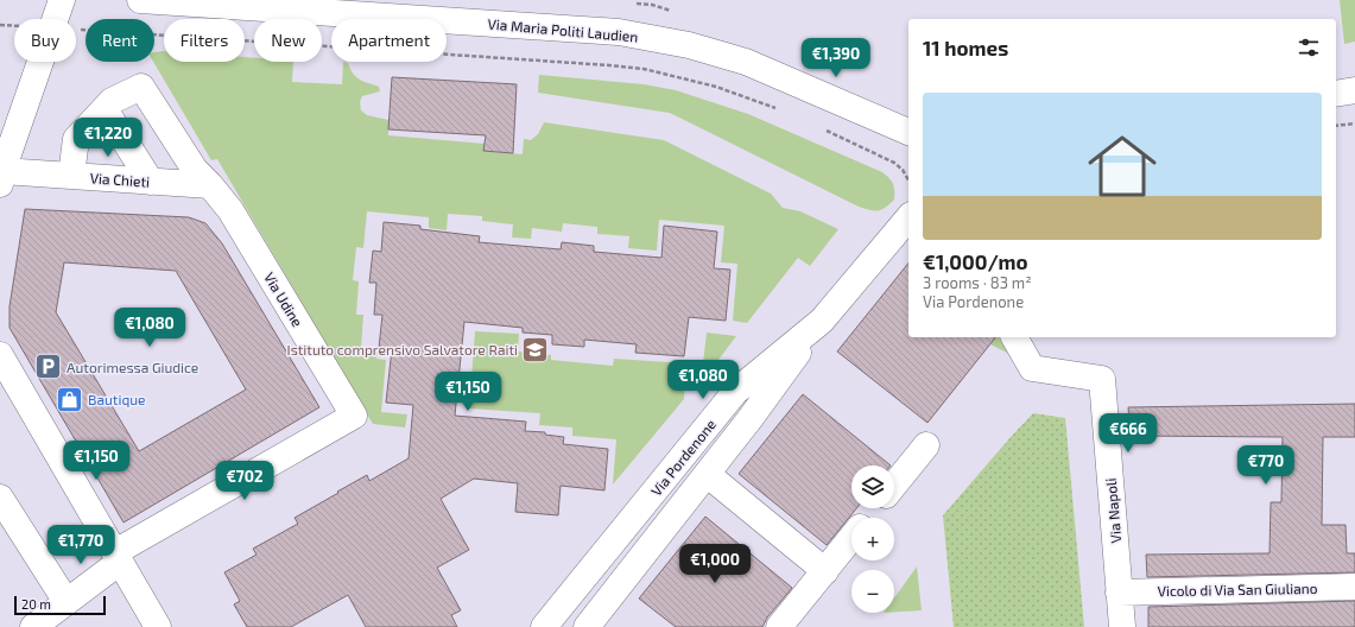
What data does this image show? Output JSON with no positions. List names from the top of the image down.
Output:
{
  "streets": {
    "street": [
      "Via Maria Politi Laudien",
      "Via Chieti",
      "Via Udine",
      "Via Pordenone",
      "Via Napoli",
      "Vicolo di Via San Giuliano"
    ]
  },
  "crossings": [
    ["Via Chieti", "Via Udine"],
    ["Via Napoli", "Vicolo di Via San Giuliano"]
  ],
  "places": {
    "school or university": ["Istituto comprensivo Salvatore Raiti"],
    "parking": ["Autorimessa Giudice"],
    "shop": ["Bautique"]
  },
  "scale_bar": "20 m",
  "page": {
    "chip": [
      "Buy",
      "Rent",
      "Filters",
      "New",
      "Apartment"
    ],
    "heading": "11 homes",
    "price": [
      "€1,390",
      "€1,220",
      "€1,080",
      "€1,080",
      "€1,150",
      "€666",
      "€1,150",
      "€770",
      "€702",
      "€1,770",
      "€1,000"
    ],
    "list": [
      {
        "name": "€1,000/mo",
        "note": "3 rooms · 83 m² · Via Pordenone"
      }
    ],
    "map_buttons": ["+", "−"],
    "scale": "20 m"
  }
}
